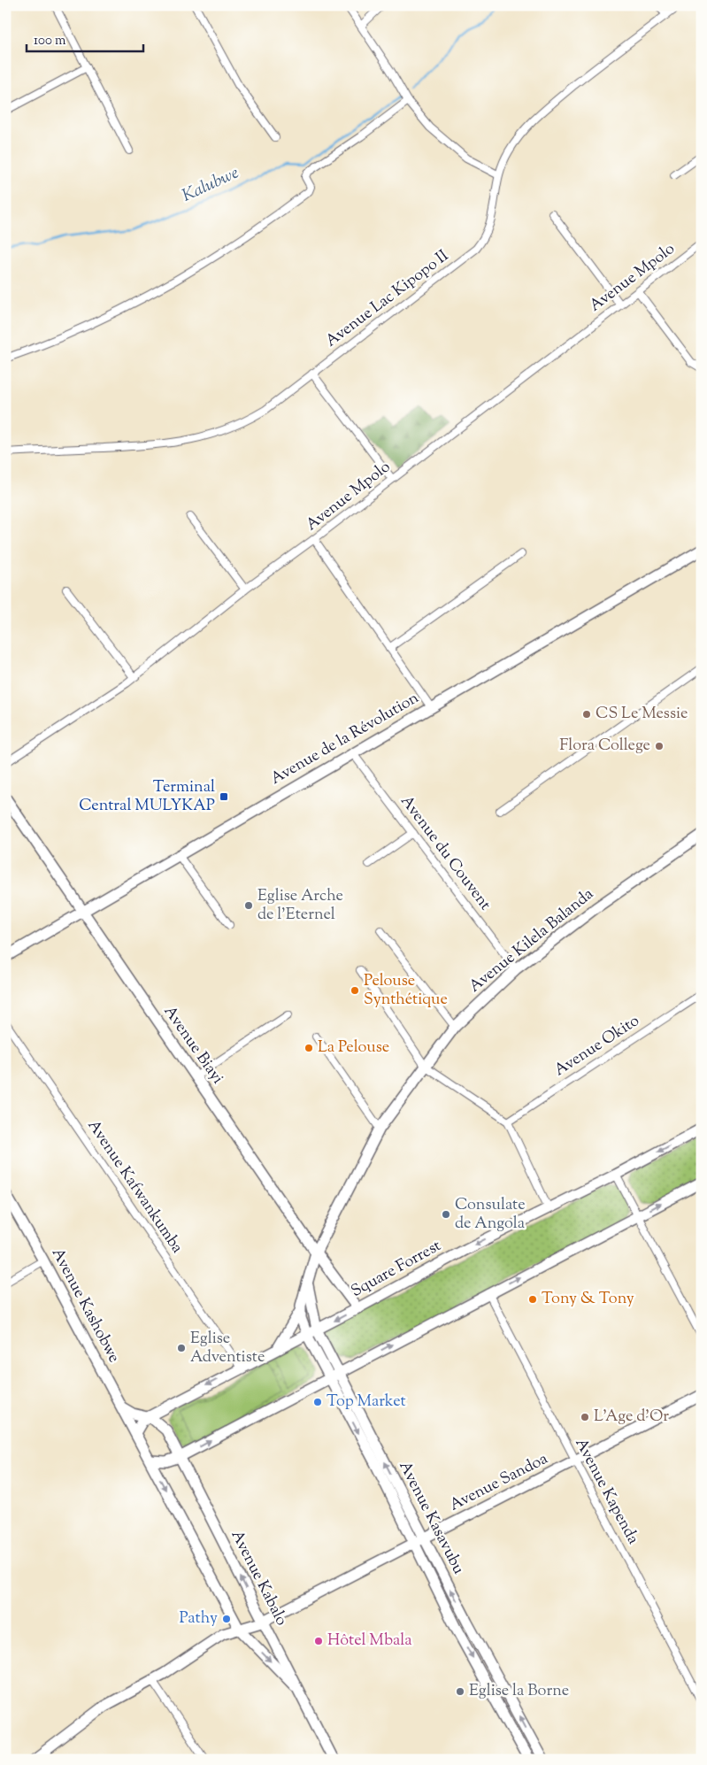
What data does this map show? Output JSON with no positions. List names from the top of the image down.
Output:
{
  "streets": {
    "street": [
      "Avenue Mpolo",
      "Avenue Lac Kipopo II",
      "Avenue de la Révolution",
      "Avenue du Couvent",
      "Avenue Kilela Balanda",
      "Avenue Biayi",
      "Avenue Okito",
      "Avenue Kafwankumba",
      "Square Forrest",
      "Avenue Kashobwe",
      "Avenue Sandoa",
      "Avenue Kapenda",
      "Avenue Kasavubu",
      "Avenue Kabalo"
    ]
  },
  "crossings": [
    ["Avenue de la Révolution", "Avenue du Couvent"],
    ["Avenue de la Révolution", "Avenue Biayi"],
    ["Avenue du Couvent", "Avenue Kilela Balanda"],
    ["Avenue Kilela Balanda", "Avenue Biayi"],
    ["Avenue Kilela Balanda", "Square Forrest"],
    ["Avenue Kilela Balanda", "Avenue Kasavubu"],
    ["Avenue Biayi", "Square Forrest"],
    ["Avenue Kafwankumba", "Square Forrest"],
    ["Square Forrest", "Avenue Kashobwe"],
    ["Square Forrest", "Avenue Kasavubu"],
    ["Square Forrest", "Avenue Kabalo"],
    ["Avenue Sandoa", "Avenue Kapenda"],
    ["Avenue Sandoa", "Avenue Kasavubu"],
    ["Avenue Sandoa", "Avenue Kabalo"]
  ],
  "water": ["Kalubwe"],
  "places": {
    "other": [
      "CS Le Messie",
      "Flora College",
      "Eglise Arche de l'Eternel",
      "Pelouse Synthétique",
      "La Pelouse",
      "Consulate de Angola",
      "Tony & Tony",
      "Eglise Adventiste",
      "Top Market",
      "L'Age d'Or",
      "Pathy",
      "Hôtel Mbala",
      "Eglise la Borne"
    ],
    "transit": ["Terminal Central MULYKAP"]
  },
  "scale_bar": "100 m"
}
